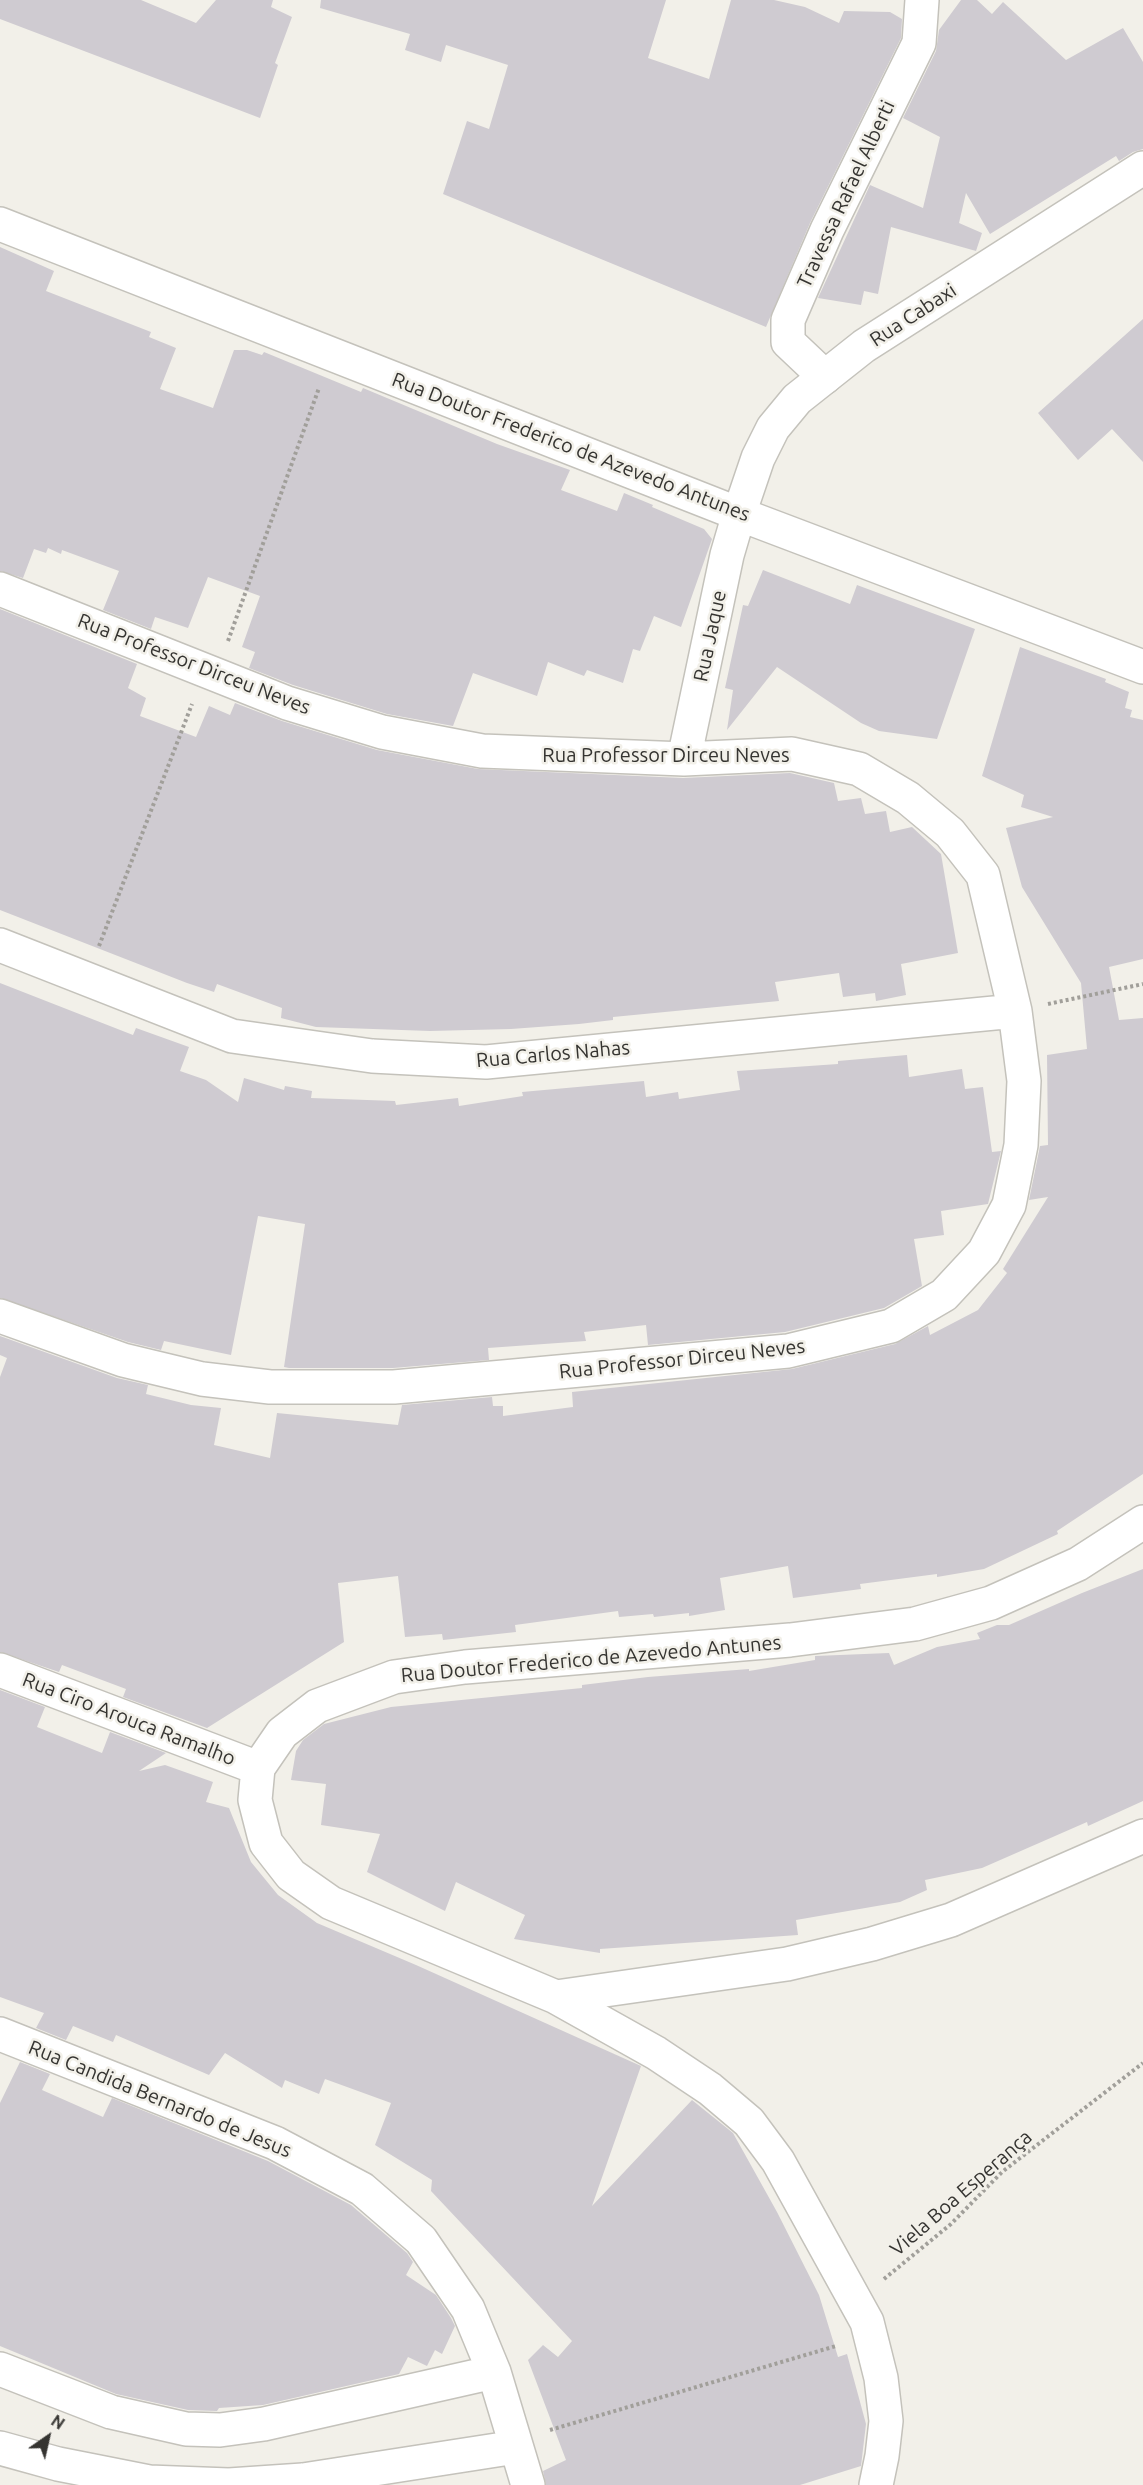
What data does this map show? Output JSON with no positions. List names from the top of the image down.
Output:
{
  "streets": {
    "street": [
      "Travessa Rafael Alberti",
      "Rua Cabaxi",
      "Rua Doutor Frederico de Azevedo Antunes",
      "Rua Jaque",
      "Rua Professor Dirceu Neves",
      "Rua Carlos Nahas",
      "Rua Ciro Arouca Ramalho",
      "Rua Candida Bernardo de Jesus"
    ],
    "path": ["Viela Boa Esperança"]
  },
  "crossings": [
    ["Travessa Rafael Alberti", "Rua Cabaxi"],
    ["Rua Cabaxi", "Rua Doutor Frederico de Azevedo Antunes"],
    ["Rua Cabaxi", "Rua Jaque"],
    ["Rua Doutor Frederico de Azevedo Antunes", "Rua Jaque"],
    ["Rua Doutor Frederico de Azevedo Antunes", "Rua Ciro Arouca Ramalho"],
    ["Rua Doutor Frederico de Azevedo Antunes", "Viela Boa Esperança"],
    ["Rua Jaque", "Rua Professor Dirceu Neves"],
    ["Rua Professor Dirceu Neves", "Rua Carlos Nahas"]
  ],
  "north": "top right"
}
